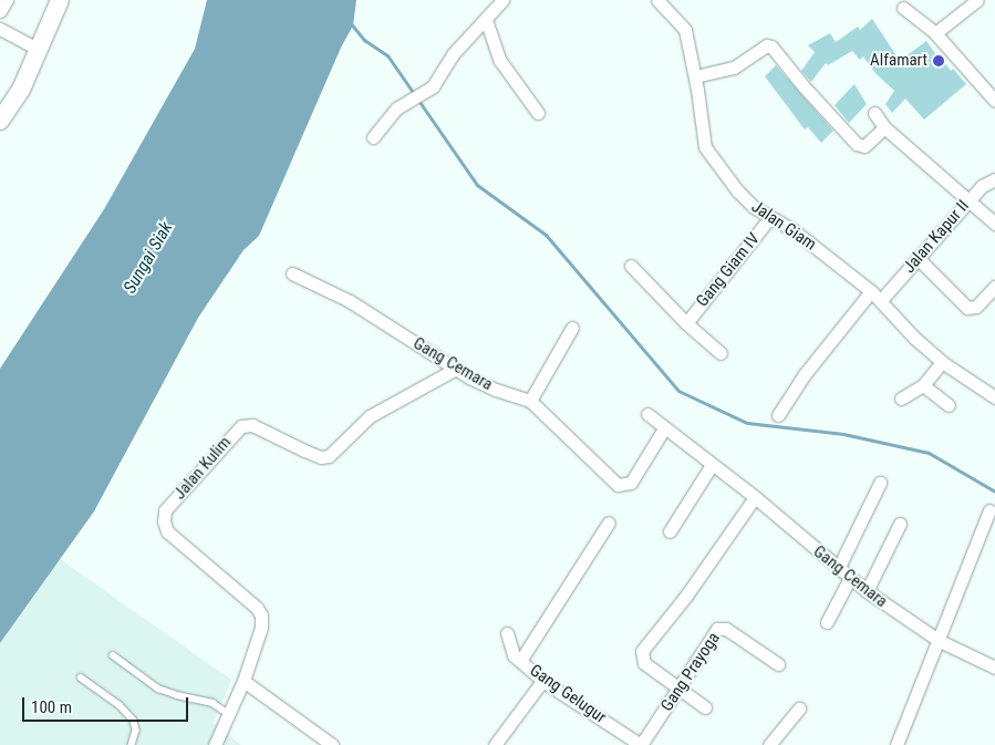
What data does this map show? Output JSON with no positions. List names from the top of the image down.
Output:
{
  "streets": {
    "street": [
      "Jalan Giam",
      "Jalan Kapur II",
      "Gang Giam IV",
      "Gang Cemara",
      "Jalan Kulim",
      "Gang Prayoga",
      "Gang Gelugur"
    ]
  },
  "crossings": [
    ["Jalan Giam", "Jalan Kapur II"],
    ["Jalan Giam", "Gang Giam IV"],
    ["Gang Cemara", "Jalan Kulim"],
    ["Gang Prayoga", "Gang Gelugur"]
  ],
  "water": ["Sungai Siak"],
  "places": ["Alfamart"],
  "scale_bar": "100 m"
}
